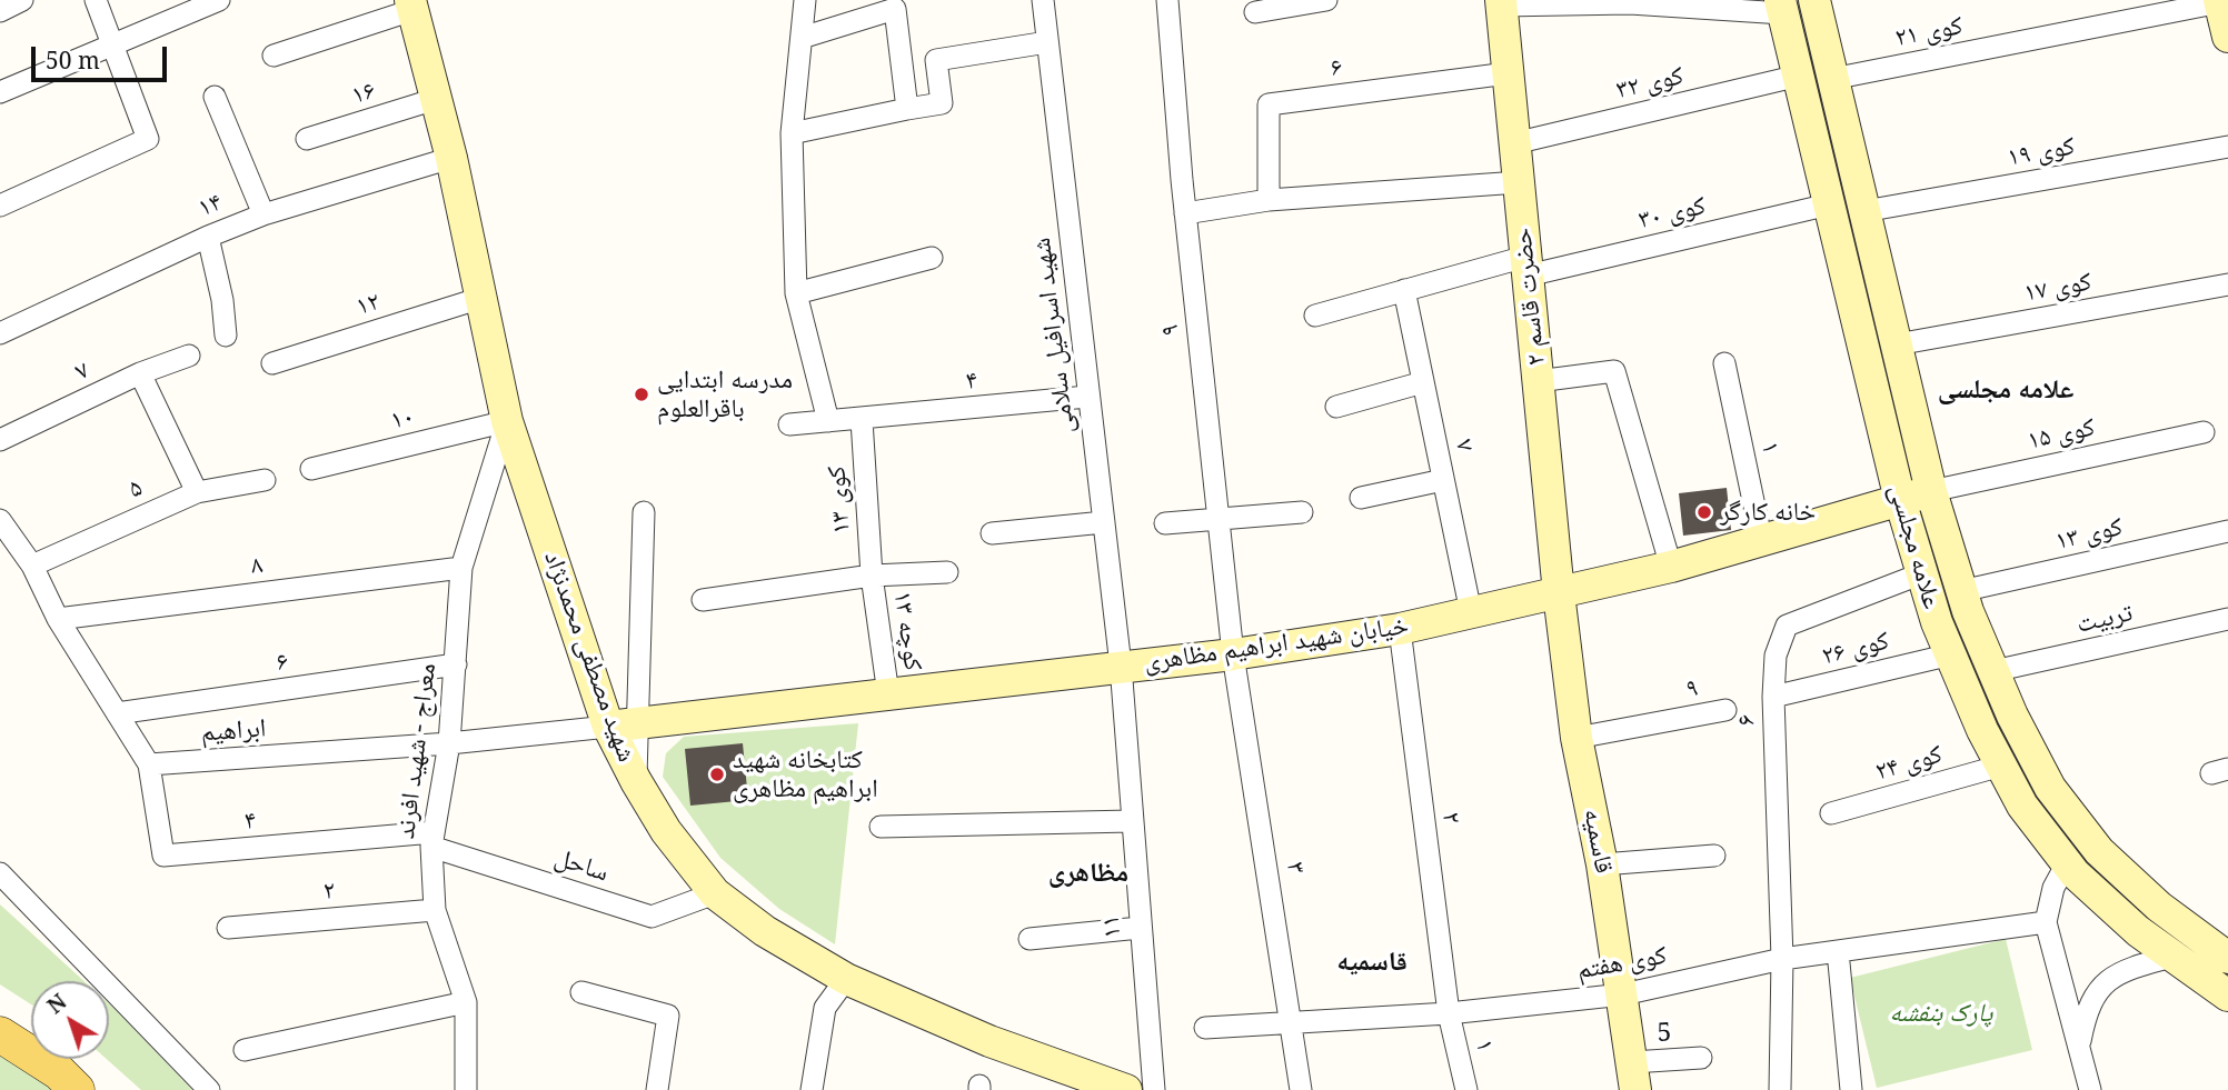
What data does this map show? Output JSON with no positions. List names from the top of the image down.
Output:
{
  "streets": {
    "main road": [
      "۲ حضرت قاسم",
      "علامه مجلسی",
      "خیابان شهید ابراهیم مظاهری",
      "شهید مصطفی محمدنژاد",
      "قاسمیه"
    ],
    "street": [
      "کوی ۲۱",
      "۶",
      "کوی ۳۲",
      "۱۶",
      "کوی ۱۹",
      "۱۴",
      "کوی ۳۰",
      "کوی ۱۷",
      "۱۲",
      "۹",
      "شهید اسرافیل سلامی",
      "۷",
      "۴",
      "۱۰",
      "کوی ۱۵",
      "۱",
      "۵",
      "کوی ۱۳",
      "۸",
      "تربیت",
      "کوچه ۱۳",
      "کوی ۲۶",
      "ابراهیم",
      "معراج - شهید افرند",
      "کوی ۲۴",
      "۲",
      "ساحل",
      "۳",
      "۱۱",
      "کوی هفتم",
      "5"
    ]
  },
  "crossings": [
    ["کوی ۲۱", "علامه مجلسی"],
    ["۶", "۲ حضرت قاسم"],
    ["۶", "علامه مجلسی"],
    ["۶", "کوی ۲۶"],
    ["۶", "معراج - شهید افرند"],
    ["۶", "کوی هفتم"],
    ["کوی ۳۲", "۲ حضرت قاسم"],
    ["کوی ۳۲", "علامه مجلسی"],
    ["۱۶", "شهید مصطفی محمدنژاد"],
    ["کوی ۱۹", "علامه مجلسی"],
    ["۱۴", "شهید مصطفی محمدنژاد"],
    ["کوی ۳۰", "۲ حضرت قاسم"],
    ["کوی ۳۰", "۷"],
    ["کوی ۳۰", "علامه مجلسی"],
    ["کوی ۱۷", "علامه مجلسی"],
    ["۲ حضرت قاسم", "خیابان شهید ابراهیم مظاهری"],
    ["۲ حضرت قاسم", "قاسمیه"],
    ["۱۲", "شهید مصطفی محمدنژاد"],
    ["۹", "خیابان شهید ابراهیم مظاهری"],
    ["۹", "قاسمیه"],
    ["۹", "۳"],
    ["شهید اسرافیل سلامی", "۴"],
    ["شهید اسرافیل سلامی", "خیابان شهید ابراهیم مظاهری"],
    ["شهید اسرافیل سلامی", "۱۱"],
    ["۷", "خیابان شهید ابراهیم مظاهری"],
    ["۴", "کوی ۱۳"],
    ["۴", "ابراهیم"],
    ["۴", "معراج - شهید افرند"],
    ["۴", "ساحل"],
    ["۱۰", "شهید مصطفی محمدنژاد"],
    ["۱۰", "معراج - شهید افرند"],
    ["کوی ۱۵", "علامه مجلسی"],
    ["کوی ۱۵", "خیابان شهید ابراهیم مظاهری"],
    ["۱", "خیابان شهید ابراهیم مظاهری"],
    ["۱", "۲"],
    ["۱", "کوی هفتم"],
    ["کوی ۱۳", "علامه مجلسی"],
    ["کوی ۱۳", "کوچه ۱۳"],
    ["علامه مجلسی", "تربیت"],
    ["علامه مجلسی", "خیابان شهید ابراهیم مظاهری"],
    ["علامه مجلسی", "کوی ۲۶"],
    ["علامه مجلسی", "کوی ۲۴"],
    ["۸", "معراج - شهید افرند"],
    ["کوچه ۱۳", "خیابان شهید ابراهیم مظاهری"],
    ["خیابان شهید ابراهیم مظاهری", "شهید مصطفی محمدنژاد"],
    ["خیابان شهید ابراهیم مظاهری", "ابراهیم"],
    ["خیابان شهید ابراهیم مظاهری", "۲"],
    ["خیابان شهید ابراهیم مظاهری", "قاسمیه"],
    ["خیابان شهید ابراهیم مظاهری", "۳"],
    ["خیابان شهید ابراهیم مظاهری", "۱۱"],
    ["شهید مصطفی محمدنژاد", "ابراهیم"],
    ["شهید مصطفی محمدنژاد", "معراج - شهید افرند"],
    ["شهید مصطفی محمدنژاد", "ساحل"],
    ["ابراهیم", "معراج - شهید افرند"],
    ["معراج - شهید افرند", "۲"],
    ["معراج - شهید افرند", "ساحل"],
    ["۲", "کوی هفتم"],
    ["قاسمیه", "کوی هفتم"],
    ["قاسمیه", "5"],
    ["۳", "کوی هفتم"]
  ],
  "districts": ["علامه مجلسی", "مظاهری", "قاسمیه"],
  "parks": ["پارک بنفشه"],
  "places": ["مدرسه ابتدایی باقرالعلوم", "خانه کارگر", "کتابخانه شهید ابراهیم مظاهری"],
  "scale_bar": "50 m",
  "north": "top left"
}
